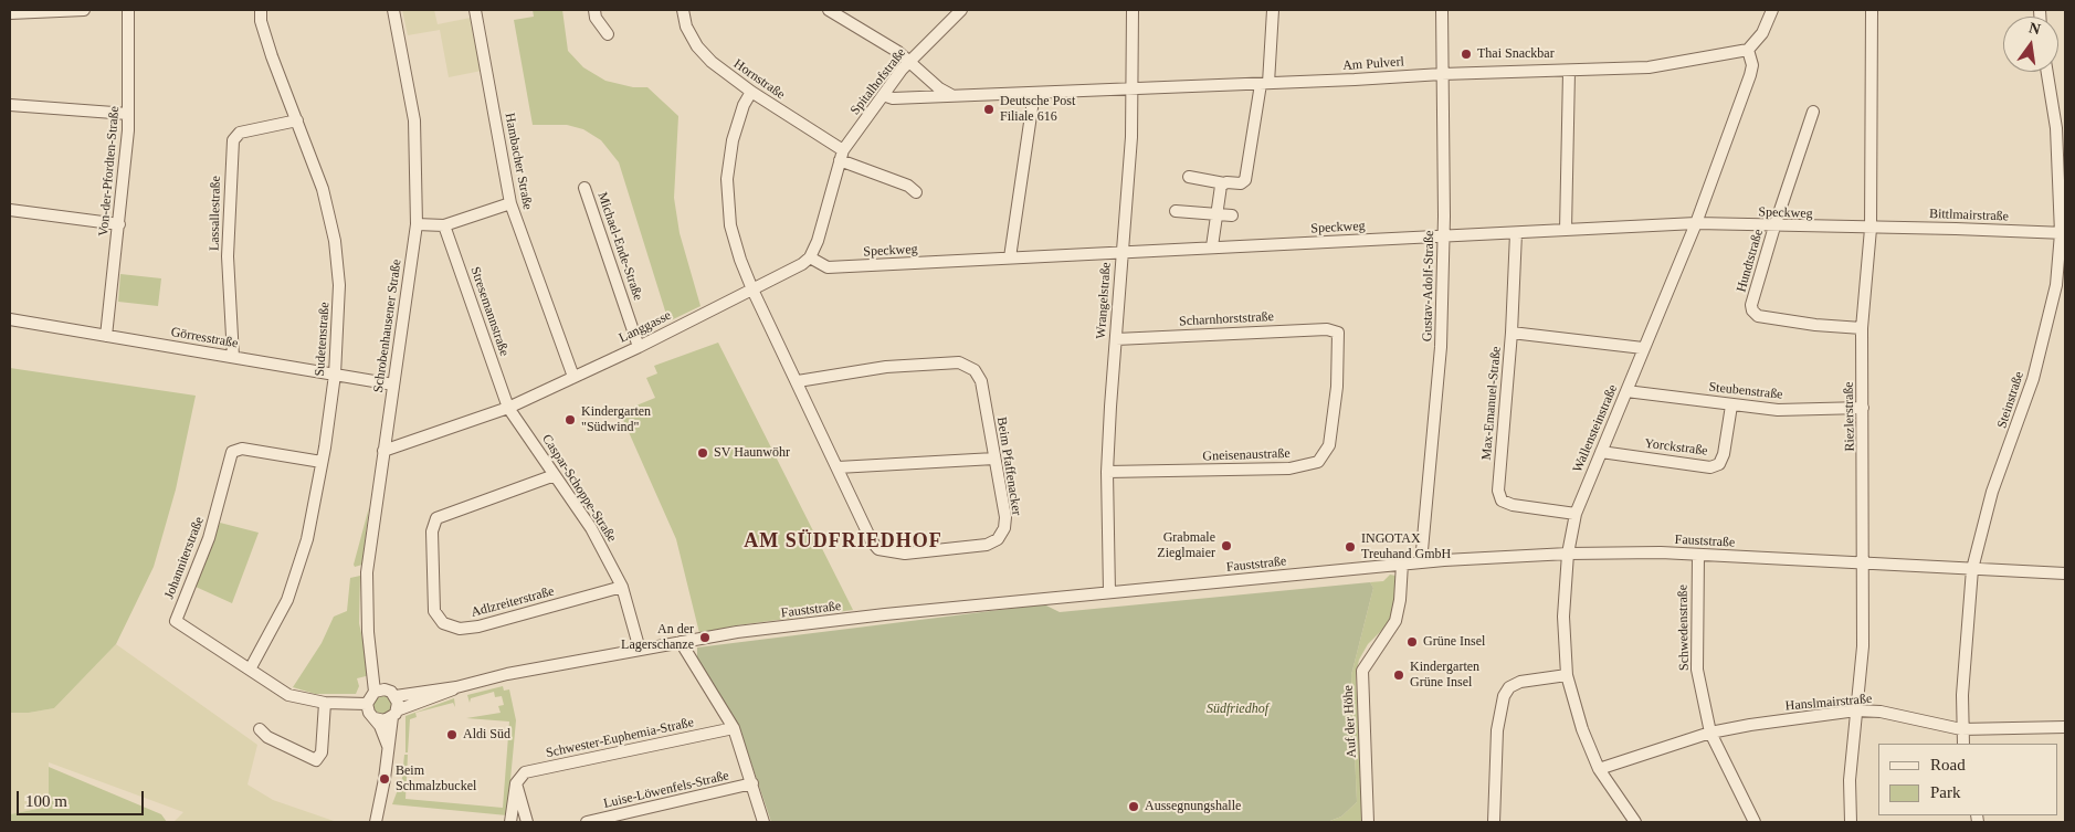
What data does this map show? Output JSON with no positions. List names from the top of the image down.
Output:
{
  "streets": {
    "street": [
      "Am Pulverl",
      "Hornstraße",
      "Spitalhofstraße",
      "Hambacher Straße",
      "Von-der-Pfordten-Straße",
      "Lassallestraße",
      "Speckweg",
      "Bittlmairstraße",
      "Michael-Ende-Straße",
      "Hundtstraße",
      "Gustav-Adolf-Straße",
      "Wrangelstraße",
      "Stresemannstraße",
      "Scharnhorststraße",
      "Schrobenhausener Straße",
      "Langgasse",
      "Görresstraße",
      "Sudetenstraße",
      "Steubenstraße",
      "Steinstraße",
      "Max-Emanuel-Straße",
      "Riezlerstraße",
      "Wallensteinstraße",
      "Yorckstraße",
      "Gneisenaustraße",
      "Beim Pfaffenacker",
      "Caspar-Schoppe-Straße",
      "Fauststraße",
      "Johanniterstraße",
      "Adlzreiterstraße",
      "Schwedenstraße",
      "Hanslmairstraße",
      "Auf der Höhe",
      "Schwester-Euphemia-Straße",
      "Luise-Löwenfels-Straße"
    ]
  },
  "crossings": [
    ["Am Pulverl", "Spitalhofstraße"],
    ["Am Pulverl", "Gustav-Adolf-Straße"],
    ["Am Pulverl", "Wrangelstraße"],
    ["Am Pulverl", "Wallensteinstraße"],
    ["Hornstraße", "Spitalhofstraße"],
    ["Hornstraße", "Beim Pfaffenacker"],
    ["Hambacher Straße", "Langgasse"],
    ["Von-der-Pfordten-Straße", "Görresstraße"],
    ["Lassallestraße", "Görresstraße"],
    ["Lassallestraße", "Sudetenstraße"],
    ["Speckweg", "Bittlmairstraße"],
    ["Speckweg", "Hundtstraße"],
    ["Speckweg", "Gustav-Adolf-Straße"],
    ["Speckweg", "Wrangelstraße"],
    ["Speckweg", "Langgasse"],
    ["Speckweg", "Max-Emanuel-Straße"],
    ["Speckweg", "Riezlerstraße"],
    ["Speckweg", "Wallensteinstraße"],
    ["Bittlmairstraße", "Steinstraße"],
    ["Bittlmairstraße", "Riezlerstraße"],
    ["Michael-Ende-Straße", "Langgasse"],
    ["Hundtstraße", "Riezlerstraße"],
    ["Gustav-Adolf-Straße", "Fauststraße"],
    ["Wrangelstraße", "Scharnhorststraße"],
    ["Wrangelstraße", "Gneisenaustraße"],
    ["Wrangelstraße", "Fauststraße"],
    ["Stresemannstraße", "Langgasse"],
    ["Stresemannstraße", "Caspar-Schoppe-Straße"],
    ["Scharnhorststraße", "Gneisenaustraße"],
    ["Schrobenhausener Straße", "Langgasse"],
    ["Schrobenhausener Straße", "Görresstraße"],
    ["Schrobenhausener Straße", "Fauststraße"],
    ["Schrobenhausener Straße", "Johanniterstraße"],
    ["Langgasse", "Beim Pfaffenacker"],
    ["Langgasse", "Caspar-Schoppe-Straße"],
    ["Görresstraße", "Sudetenstraße"],
    ["Sudetenstraße", "Johanniterstraße"],
    ["Steubenstraße", "Riezlerstraße"],
    ["Steubenstraße", "Wallensteinstraße"],
    ["Steubenstraße", "Yorckstraße"],
    ["Steinstraße", "Fauststraße"],
    ["Steinstraße", "Hanslmairstraße"],
    ["Max-Emanuel-Straße", "Wallensteinstraße"],
    ["Riezlerstraße", "Fauststraße"],
    ["Riezlerstraße", "Hanslmairstraße"],
    ["Wallensteinstraße", "Yorckstraße"],
    ["Wallensteinstraße", "Fauststraße"],
    ["Wallensteinstraße", "Hanslmairstraße"],
    ["Caspar-Schoppe-Straße", "Fauststraße"],
    ["Caspar-Schoppe-Straße", "Adlzreiterstraße"],
    ["Fauststraße", "Johanniterstraße"],
    ["Fauststraße", "Schwedenstraße"],
    ["Fauststraße", "Auf der Höhe"],
    ["Schwedenstraße", "Hanslmairstraße"]
  ],
  "districts": ["AM SÜDFRIEDHOF"],
  "parks": ["Südfriedhof"],
  "places": [
    "Thai Snackbar",
    "Deutsche Post Filiale 616",
    "Kindergarten \"Südwind\"",
    "SV Haunwöhr",
    "Grabmale Zieglmaier",
    "INGOTAX Treuhand GmbH",
    "An der Lagerschanze",
    "Grüne Insel",
    "Kindergarten Grüne Insel",
    "Aldi Süd",
    "Beim Schmalzbuckel",
    "Aussegnungshalle"
  ],
  "legend": ["Road", "Park"],
  "scale_bar": "100 m",
  "north": "top"
}
